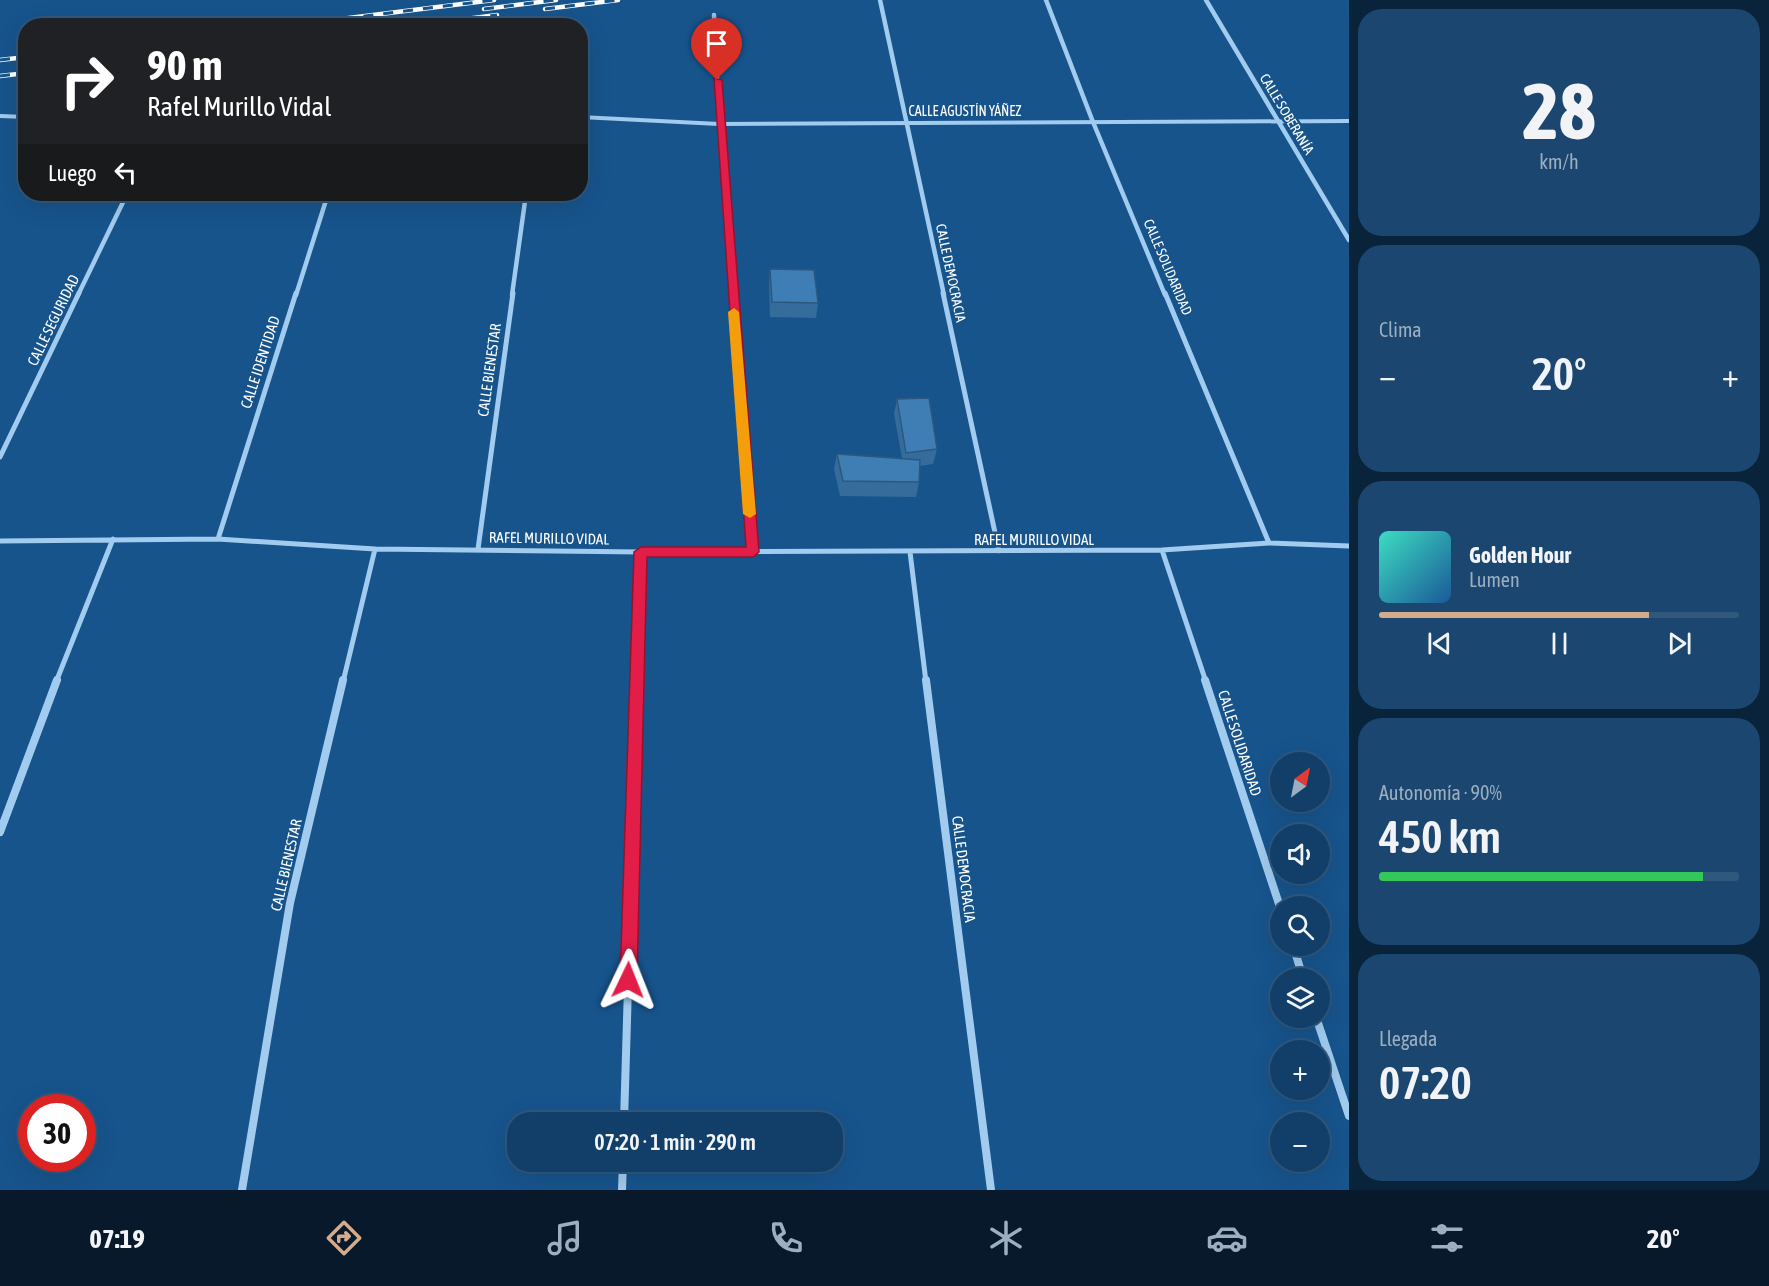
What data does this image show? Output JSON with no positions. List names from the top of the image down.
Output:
{
  "streets": {
    "street": [
      "CALLE AGUSTÍN YÁÑEZ",
      "CALLE SOBERANÍA",
      "CALLE SOLIDARIDAD",
      "CALLE DEMOCRACIA",
      "CALLE SEGURIDAD",
      "CALLE IDENTIDAD",
      "CALLE BIENESTAR",
      "RAFEL MURILLO VIDAL"
    ]
  },
  "crossings": [
    ["CALLE AGUSTÍN YÁÑEZ", "CALLE SOBERANÍA"],
    ["CALLE AGUSTÍN YÁÑEZ", "CALLE SOLIDARIDAD"],
    ["CALLE AGUSTÍN YÁÑEZ", "CALLE DEMOCRACIA"],
    ["CALLE SOLIDARIDAD", "RAFEL MURILLO VIDAL"],
    ["CALLE DEMOCRACIA", "RAFEL MURILLO VIDAL"],
    ["CALLE IDENTIDAD", "RAFEL MURILLO VIDAL"],
    ["CALLE BIENESTAR", "RAFEL MURILLO VIDAL"]
  ],
  "north": "top right",
  "page": {
    "tile": [
      ["28", "km/h"],
      "Clima",
      ["Autonomía · 90%", "450 km"],
      ["Llegada", "07:20"]
    ],
    "turn": ["90 m", "Rafel Murillo Vidal"],
    "then": "Luego",
    "heat": ["−", "20°", "+"],
    "song": ["Golden Hour", "Lumen"],
    "map_buttons": ["+", "−"],
    "limit": "30",
    "trip": "07:20 · 1 min · 290 m",
    "tabs": ["07:19", "20°"]
  }
}
